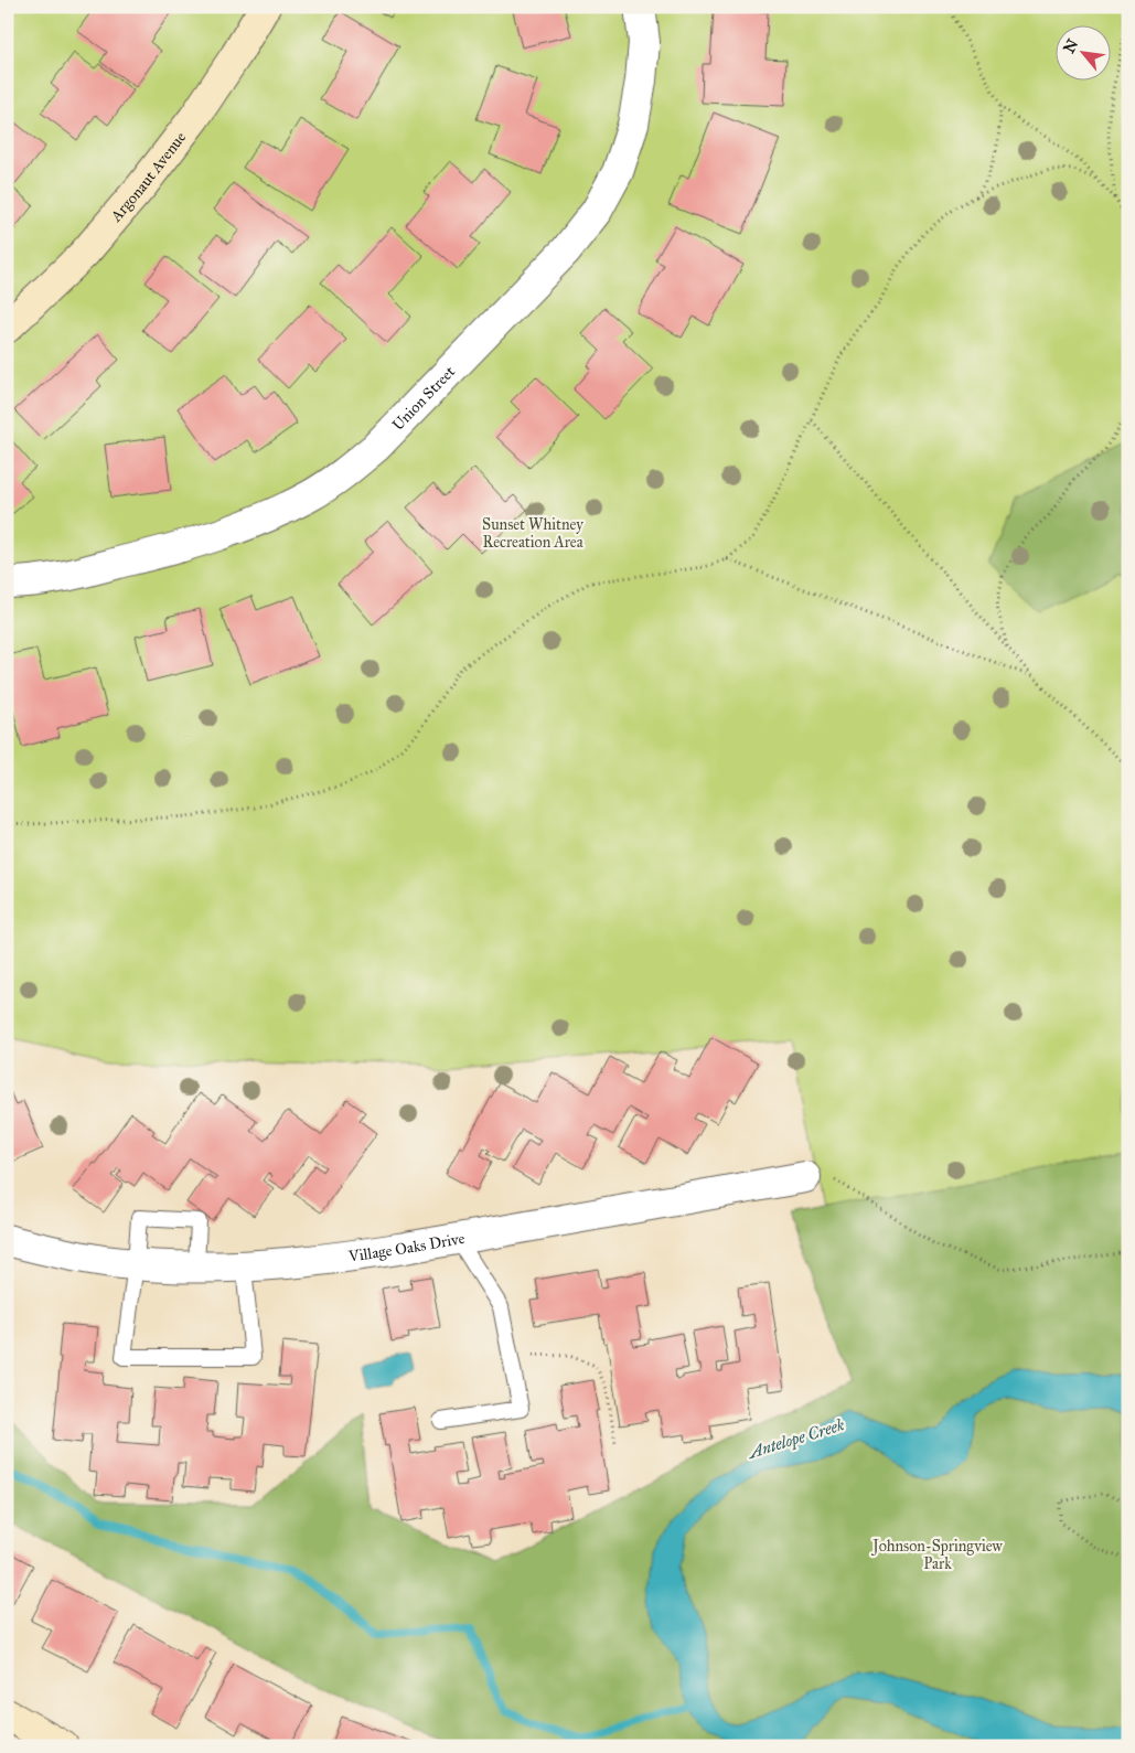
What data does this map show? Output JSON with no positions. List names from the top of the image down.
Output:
{
  "streets": {
    "street": ["Argonaut Avenue", "Union Street", "Village Oaks Drive"]
  },
  "water": ["Antelope Creek"],
  "parks": ["Sunset Whitney Recreation Area", "Johnson-Springview Park"],
  "north": "top left"
}
